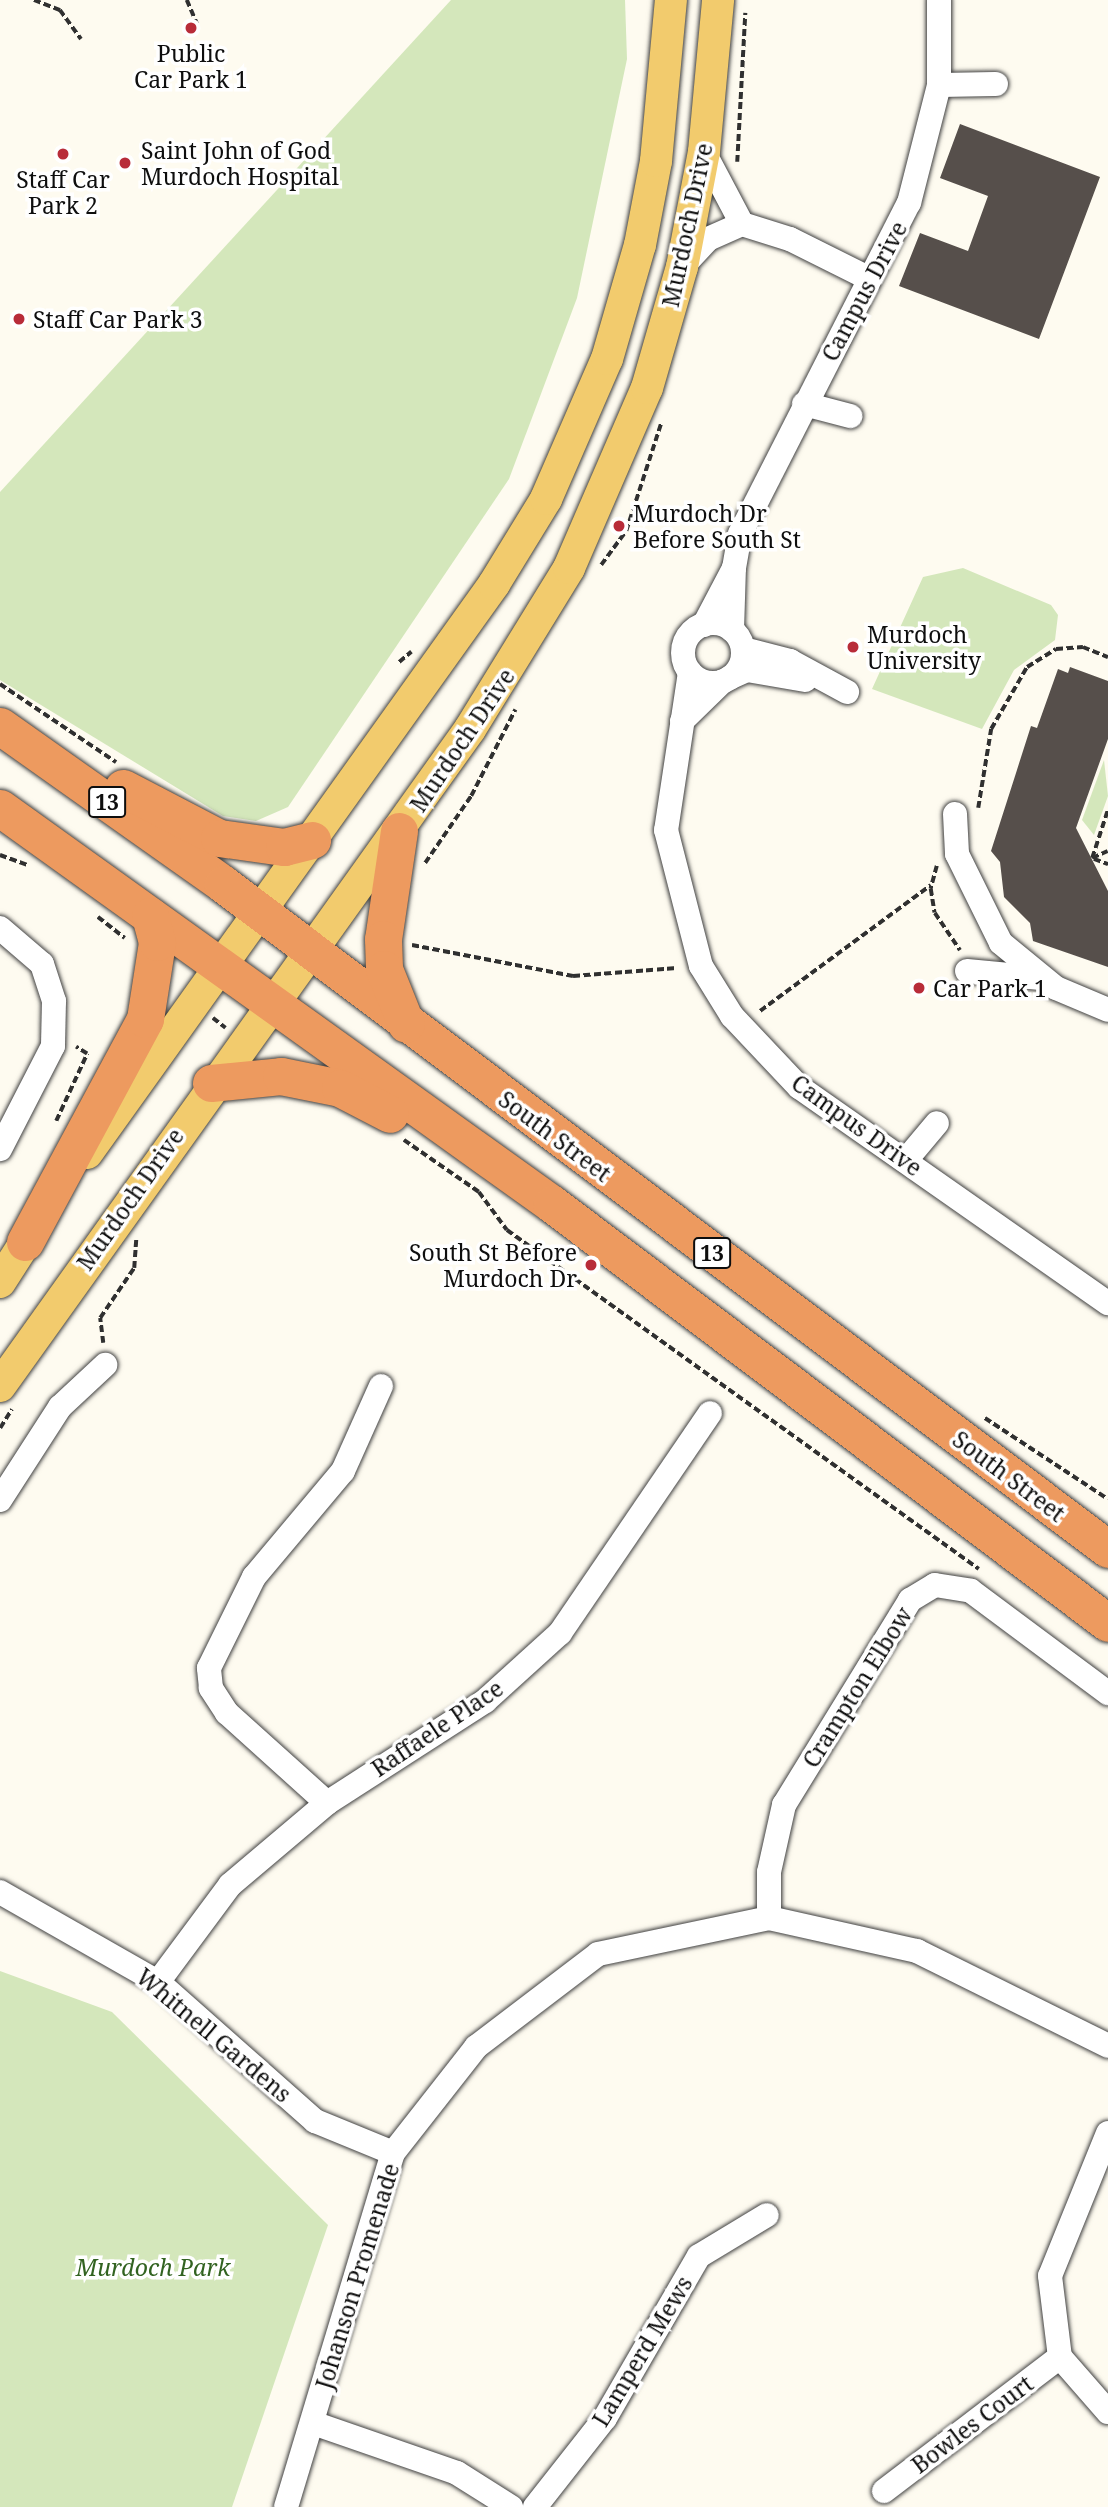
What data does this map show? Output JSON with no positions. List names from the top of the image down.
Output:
{
  "streets": {
    "highway": ["13", "South Street"],
    "main road": ["Murdoch Drive"],
    "street": [
      "Campus Drive",
      "Crampton Elbow",
      "Raffaele Place",
      "Whitnell Gardens",
      "Johanson Promenade",
      "Lamperd Mews",
      "Bowles Court"
    ]
  },
  "crossings": [
    ["Murdoch Drive", "13"],
    ["Murdoch Drive", "South Street"],
    ["Crampton Elbow", "Johanson Promenade"],
    ["Raffaele Place", "Whitnell Gardens"],
    ["Whitnell Gardens", "Johanson Promenade"]
  ],
  "parks": ["Murdoch Park"],
  "places": [
    "Public Car Park 1",
    "Staff Car Park 2",
    "Saint John of God Murdoch Hospital",
    "Staff Car Park 3",
    "Murdoch Dr Before South St",
    "Murdoch University",
    "Car Park 1",
    "South St Before Murdoch Dr"
  ]
}
